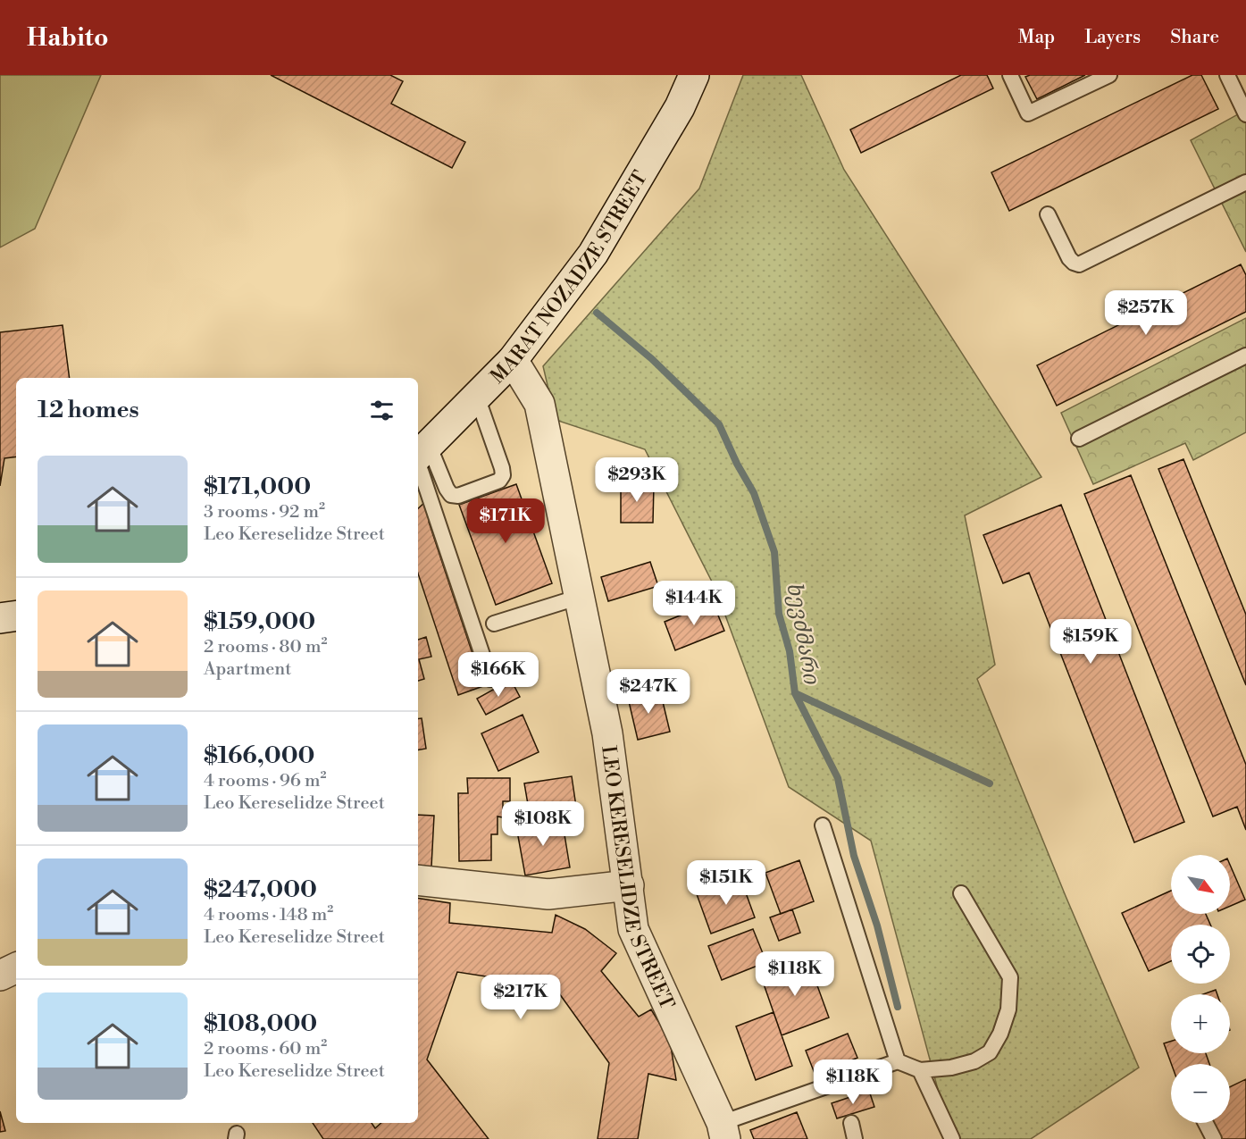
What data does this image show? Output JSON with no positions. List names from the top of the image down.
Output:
{
  "streets": {
    "street": ["MARAT NOZADZE STREET", "LEO KERESELIDZE STREET"]
  },
  "crossings": [
    ["MARAT NOZADZE STREET", "LEO KERESELIDZE STREET"]
  ],
  "water": ["ხევძმარი"],
  "north": "bottom right",
  "page": {
    "header": "Habito",
    "nav": ["Map", "Layers", "Share"],
    "price": [
      "$257K",
      "$293K",
      "$171K",
      "$144K",
      "$159K",
      "$166K",
      "$247K",
      "$108K",
      "$151K",
      "$118K",
      "$217K",
      "$118K"
    ],
    "heading": "12 homes",
    "list": [
      {
        "name": "$171,000",
        "note": "3 rooms · 92 m² · Leo Kereselidze Street"
      },
      {
        "name": "$159,000",
        "note": "2 rooms · 80 m² · Apartment"
      },
      {
        "name": "$166,000",
        "note": "4 rooms · 96 m² · Leo Kereselidze Street"
      },
      {
        "name": "$247,000",
        "note": "4 rooms · 148 m² · Leo Kereselidze Street"
      },
      {
        "name": "$108,000",
        "note": "2 rooms · 60 m² · Leo Kereselidze Street"
      }
    ],
    "map_buttons": ["+", "−"]
  }
}
